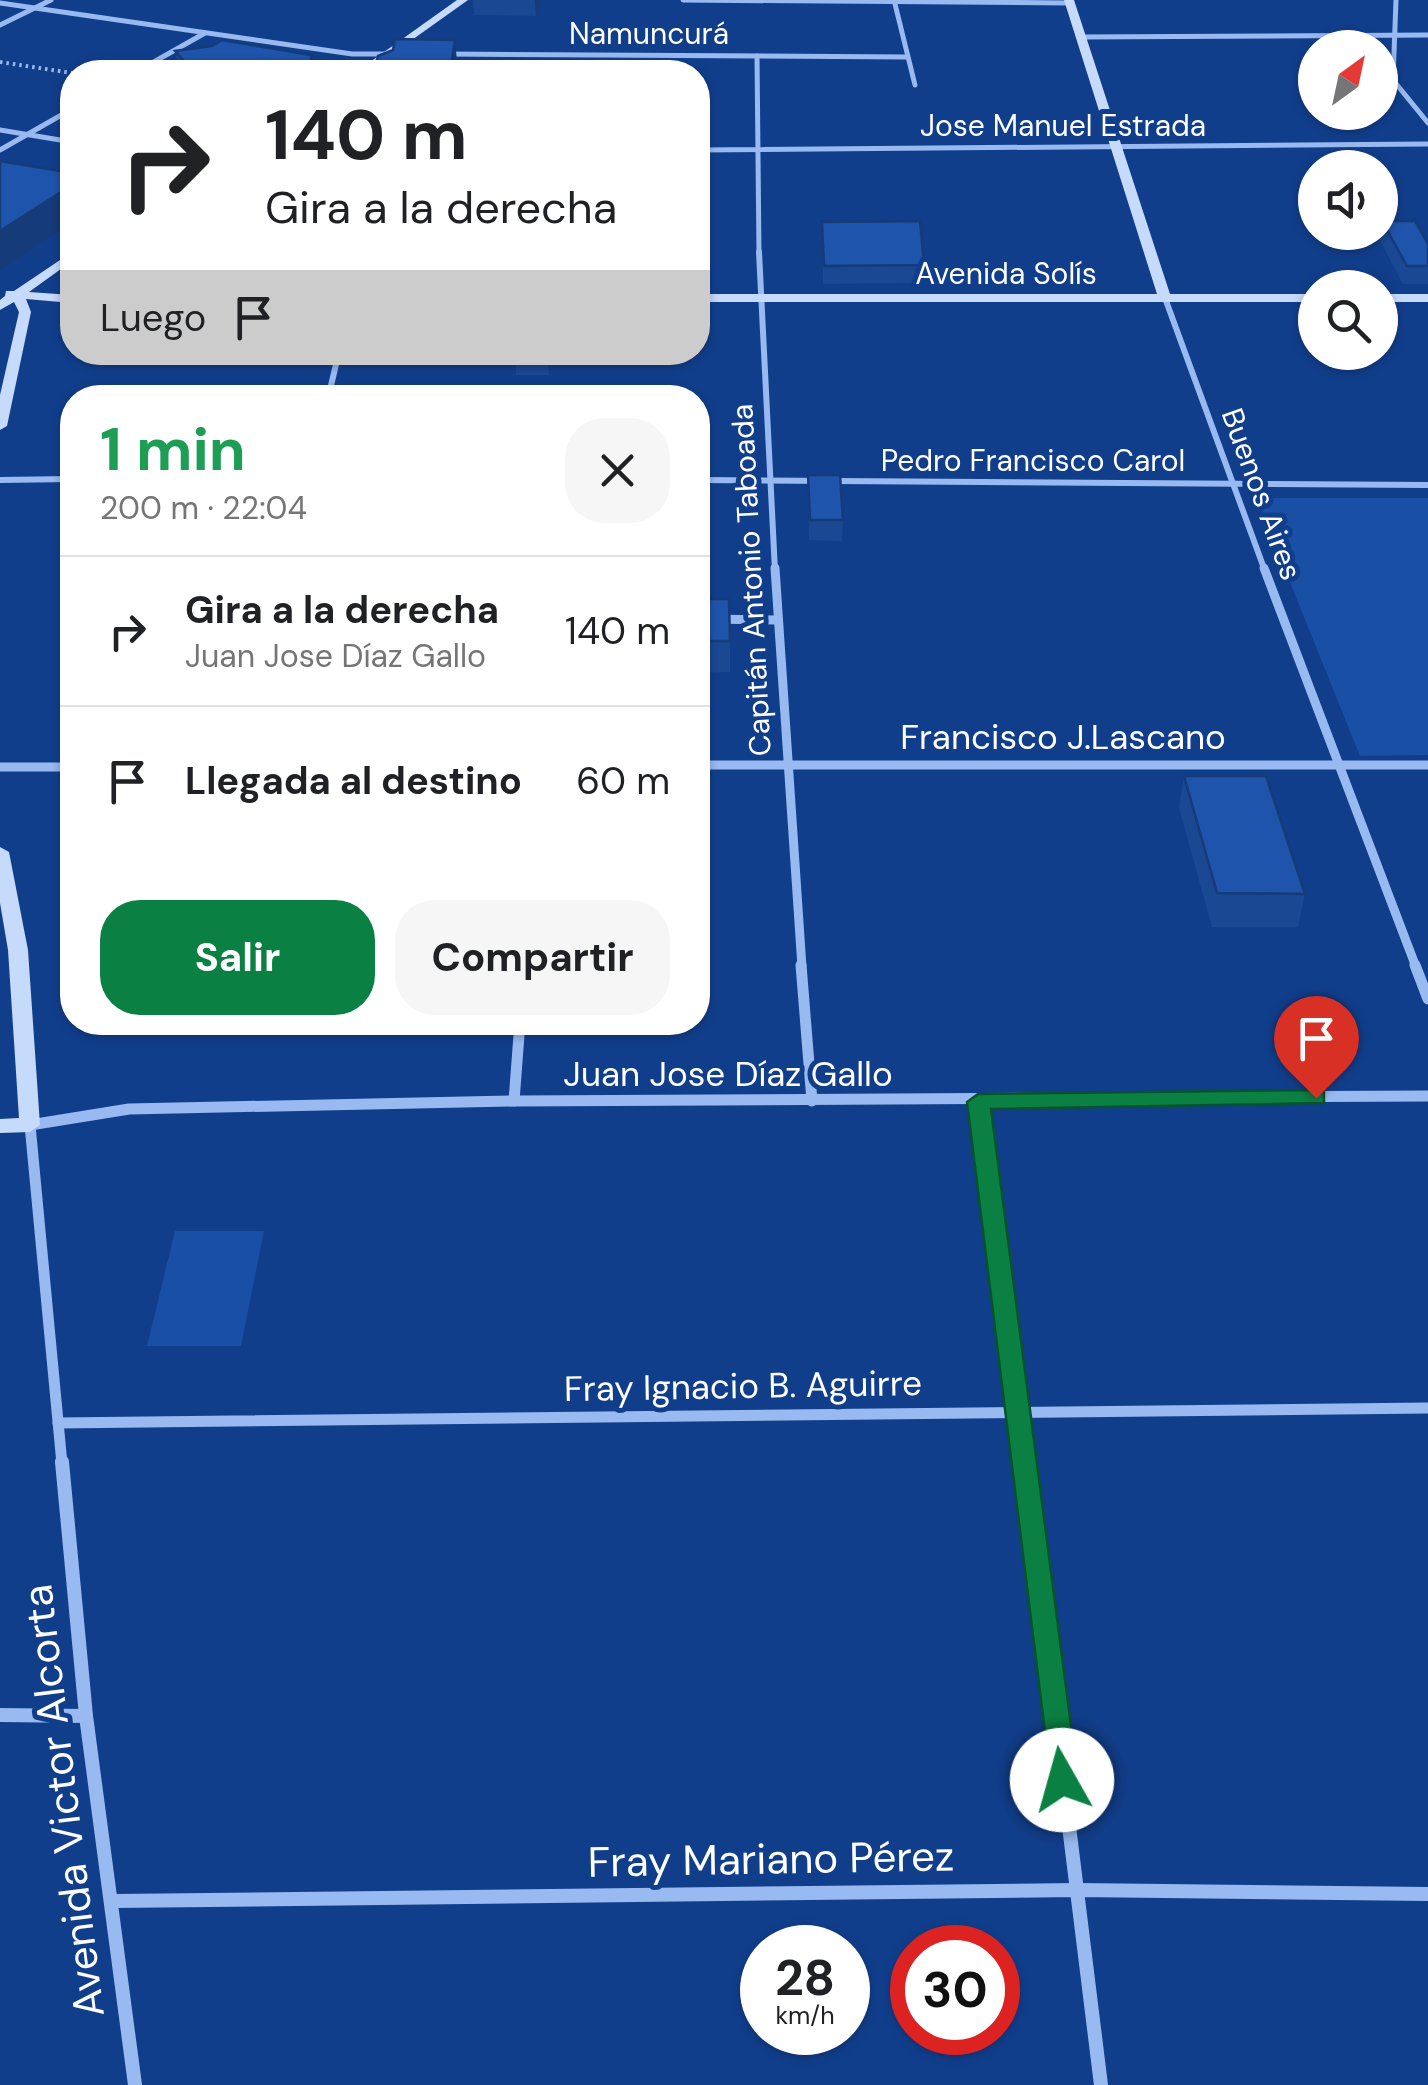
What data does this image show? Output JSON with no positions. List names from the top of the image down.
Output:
{
  "streets": {
    "main road": ["Avenida Solís", "Buenos Aires", "Avenida Victor Alcorta"],
    "street": [
      "Namuncurá",
      "Jose Manuel Estrada",
      "Pedro Francisco Carol",
      "Capitán Antonio Taboada",
      "Francisco J.Lascano",
      "Juan Jose Díaz Gallo",
      "Fray Ignacio B. Aguirre",
      "Fray Mariano Pérez"
    ]
  },
  "crossings": [
    ["Namuncurá", "Capitán Antonio Taboada"],
    ["Jose Manuel Estrada", "Buenos Aires"],
    ["Jose Manuel Estrada", "Capitán Antonio Taboada"],
    ["Avenida Solís", "Buenos Aires"],
    ["Avenida Solís", "Capitán Antonio Taboada"],
    ["Pedro Francisco Carol", "Buenos Aires"],
    ["Pedro Francisco Carol", "Capitán Antonio Taboada"],
    ["Buenos Aires", "Francisco J.Lascano"],
    ["Capitán Antonio Taboada", "Francisco J.Lascano"],
    ["Capitán Antonio Taboada", "Juan Jose Díaz Gallo"],
    ["Juan Jose Díaz Gallo", "Avenida Victor Alcorta"],
    ["Fray Ignacio B. Aguirre", "Avenida Victor Alcorta"],
    ["Avenida Victor Alcorta", "Fray Mariano Pérez"]
  ],
  "north": "top right",
  "page": {
    "turn": ["140 m", "Gira a la derecha"],
    "then": "Luego",
    "heading": ["1 min", "200 m · 22:04"],
    "list": [
      {
        "name": "Gira a la derecha",
        "note": "Juan Jose Díaz Gallo",
        "value": "140 m"
      },
      {
        "name": "Llegada al destino",
        "value": "60 m"
      }
    ],
    "buttons": ["Salir", "Compartir"],
    "speed": "28 km/h",
    "limit": "30"
  }
}
